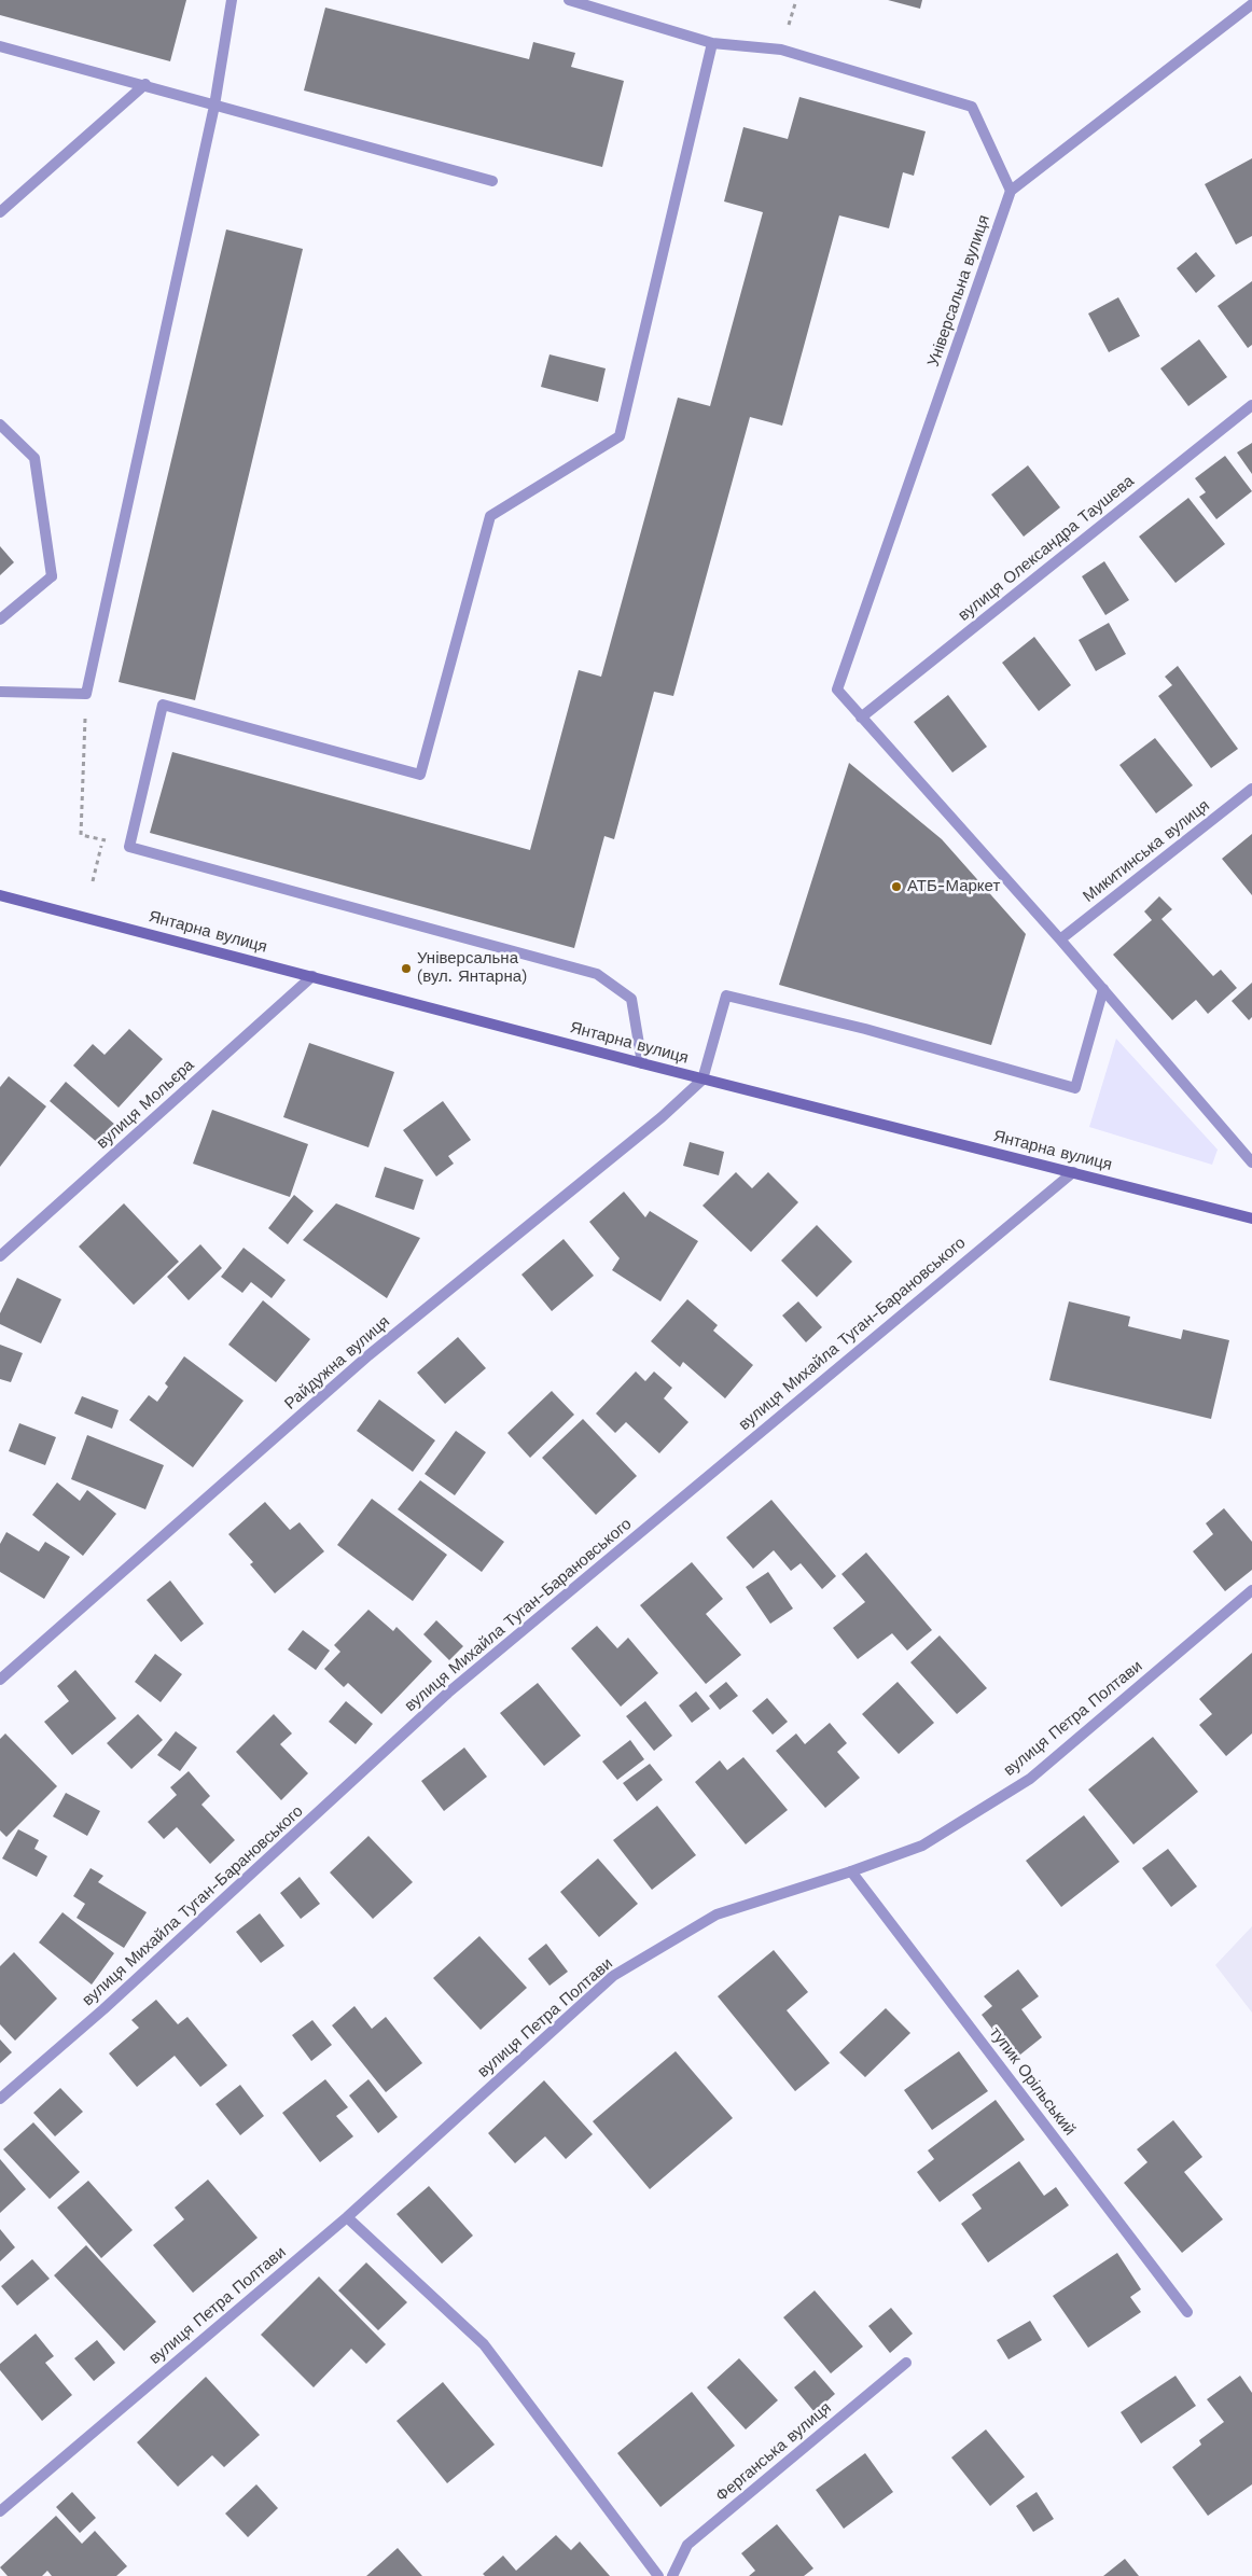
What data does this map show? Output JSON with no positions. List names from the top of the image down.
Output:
{
  "streets": {
    "main road": ["Янтарна вулиця"],
    "street": [
      "Універсальна вулиця",
      "вулиця Олександра Таушева",
      "Микитинська вулиця",
      "вулиця Мольєра",
      "вулиця Михайла Туган-Барановського",
      "Райдужна вулиця",
      "вулиця Петра Полтави",
      "тупик Орільський",
      "Ферганська вулиця"
    ]
  },
  "crossings": [
    ["Універсальна вулиця", "вулиця Олександра Таушева"],
    ["Янтарна вулиця", "вулиця Мольєра"],
    ["Янтарна вулиця", "вулиця Михайла Туган-Барановського"],
    ["Янтарна вулиця", "Райдужна вулиця"],
    ["вулиця Петра Полтави", "тупик Орільський"]
  ],
  "places": ["АТБ-Маркет", "Універсальна (вул. Янтарна)"]
}
